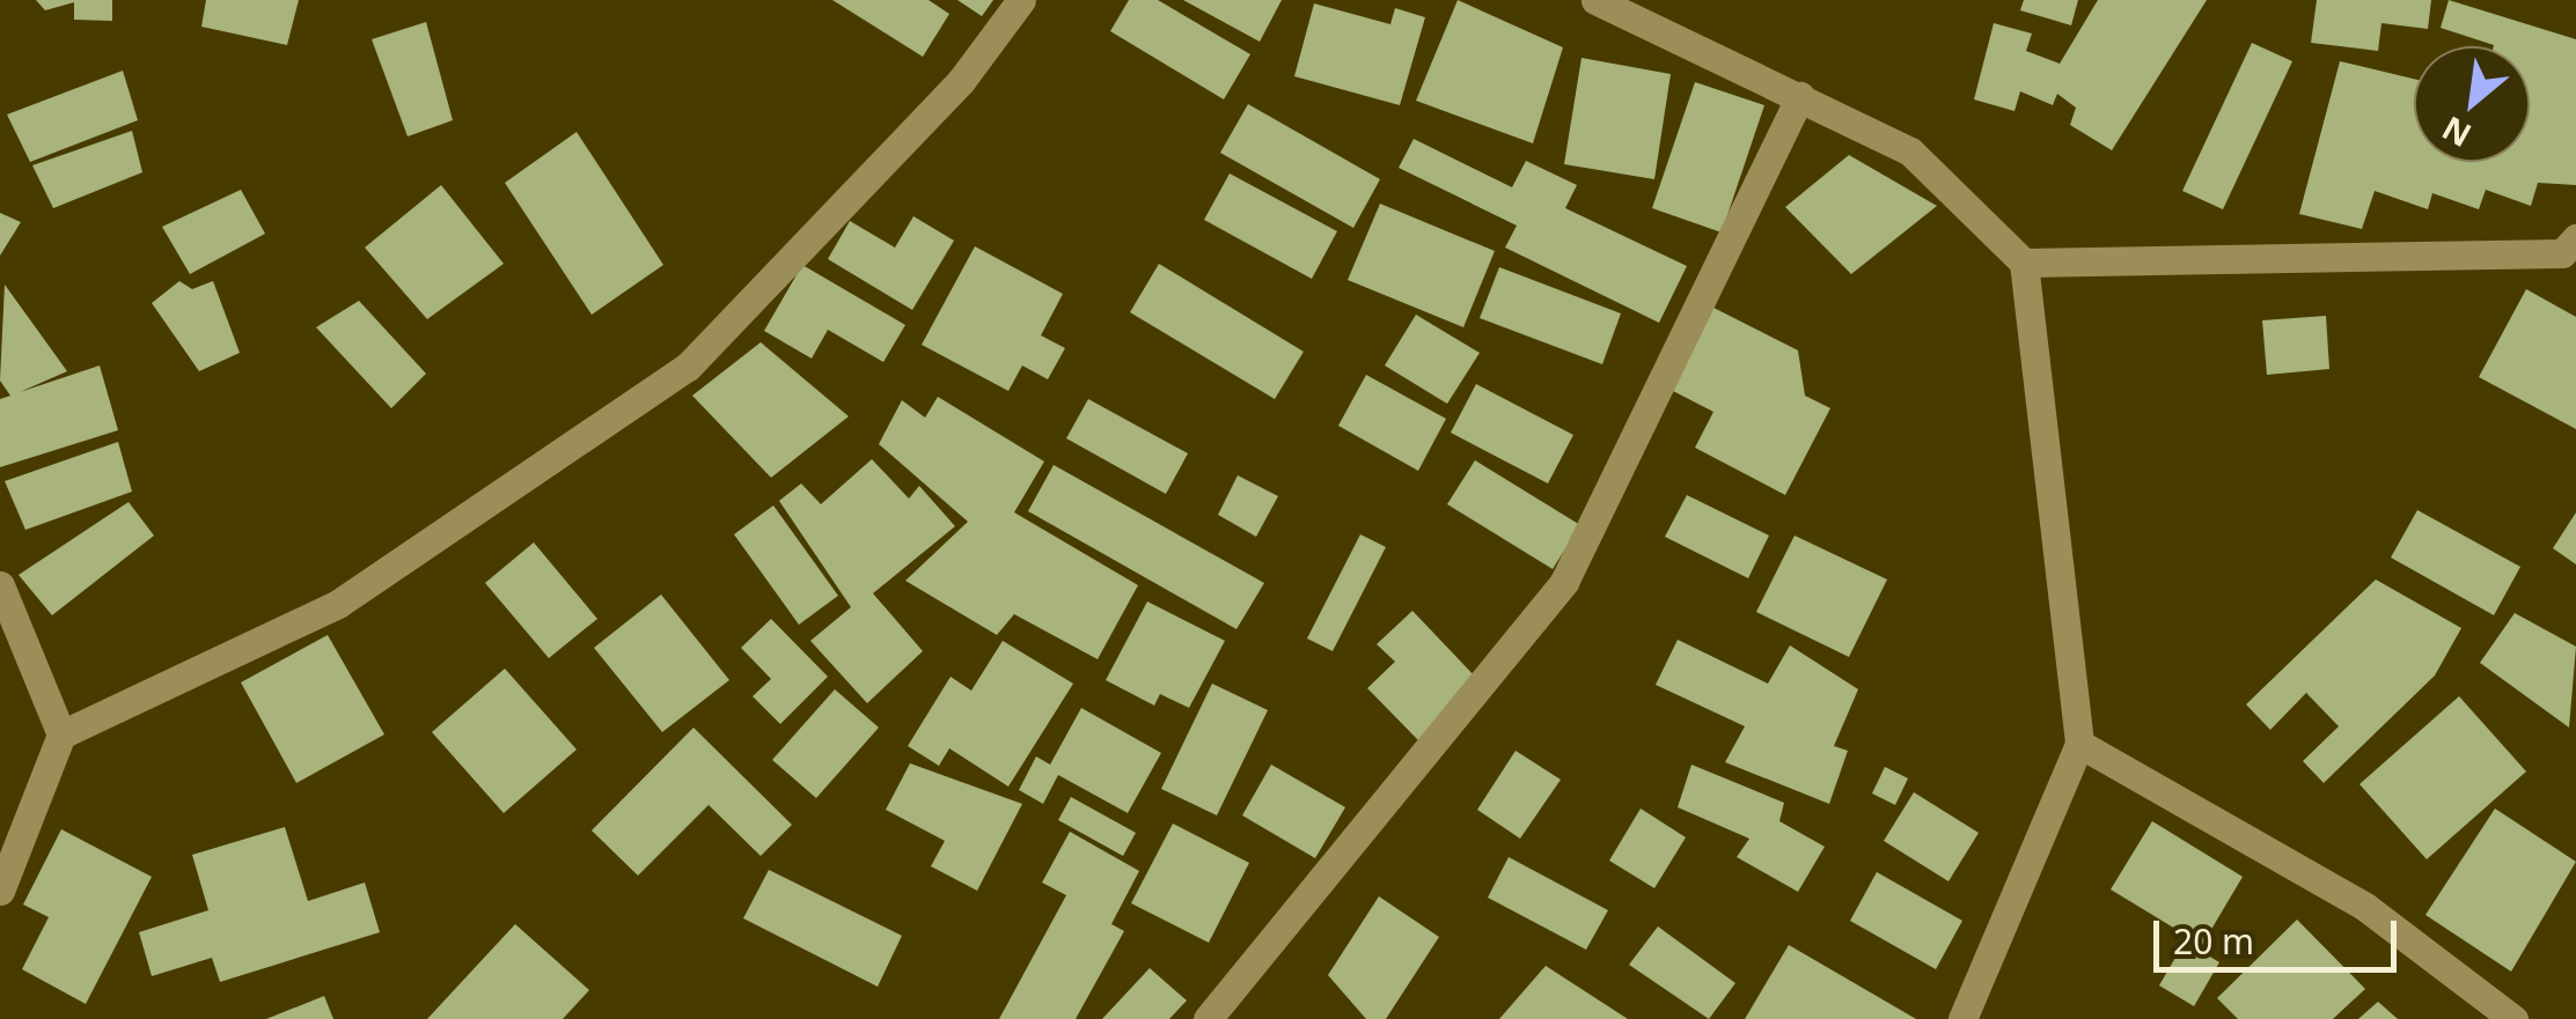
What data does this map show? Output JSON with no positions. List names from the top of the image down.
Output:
{
  "scale_bar": "20 m",
  "north": "bottom left"
}
